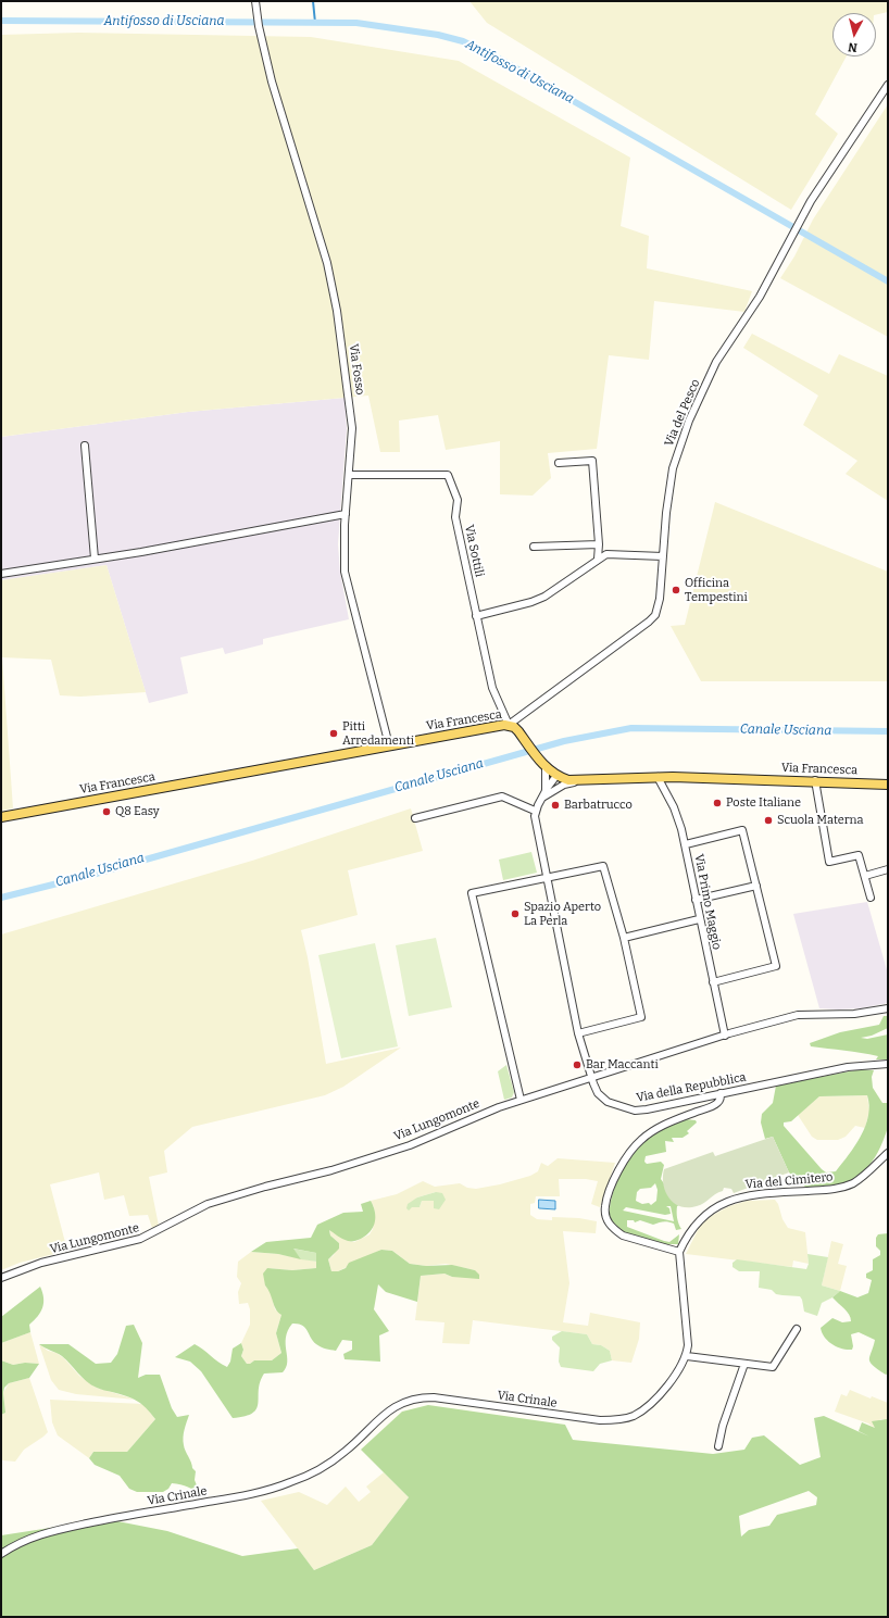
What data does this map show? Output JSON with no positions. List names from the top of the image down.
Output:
{
  "streets": {
    "main road": ["Via Francesca"],
    "street": [
      "Via Fosso",
      "Via del Pesco",
      "Via Sottili",
      "Via Primo Maggio",
      "Via della Repubblica",
      "Via Lungomonte",
      "Via del Cimitero",
      "Via Crinale"
    ]
  },
  "crossings": [
    ["Via Fosso", "Via Sottili"],
    ["Via Fosso", "Via Francesca"],
    ["Via del Pesco", "Via Sottili"],
    ["Via del Pesco", "Via Francesca"],
    ["Via Sottili", "Via Francesca"],
    ["Via Francesca", "Via Primo Maggio"],
    ["Via Primo Maggio", "Via Lungomonte"],
    ["Via della Repubblica", "Via Lungomonte"]
  ],
  "water": ["Antifosso di Usciana", "Canale Usciana"],
  "places": [
    "Officina Tempestini",
    "Pitti Arredamenti",
    "Poste Italiane",
    "Barbatrucco",
    "Q8 Easy",
    "Scuola Materna",
    "Spazio Aperto La Perla",
    "Bar Maccanti"
  ],
  "north": "bottom"
}
